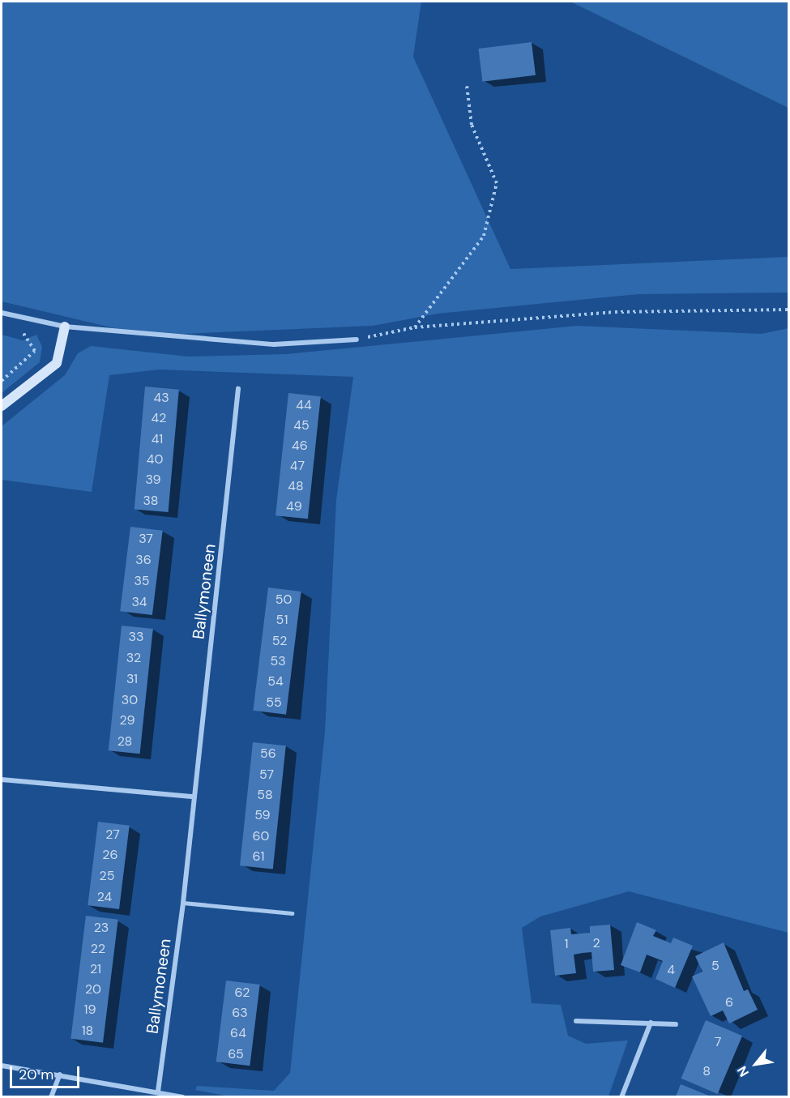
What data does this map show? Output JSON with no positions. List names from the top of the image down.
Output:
{
  "streets": {
    "street": ["Ballymoneen"]
  },
  "house_numbers": [
    "43",
    "44",
    "42",
    "45",
    "41",
    "46",
    "40",
    "47",
    "39",
    "48",
    "38",
    "49",
    "37",
    "36",
    "35",
    "50",
    "34",
    "51",
    "33",
    "52",
    "32",
    "53",
    "31",
    "54",
    "30",
    "55",
    "29",
    "28",
    "56",
    "57",
    "58",
    "59",
    "27",
    "60",
    "26",
    "61",
    "25",
    "24",
    "23",
    "2",
    "1",
    "22",
    "5",
    "21",
    "4",
    "20",
    "62",
    "6",
    "19",
    "63",
    "18",
    "64",
    "7",
    "65",
    "8"
  ],
  "scale_bar": "20 m",
  "north": "bottom left"
}
